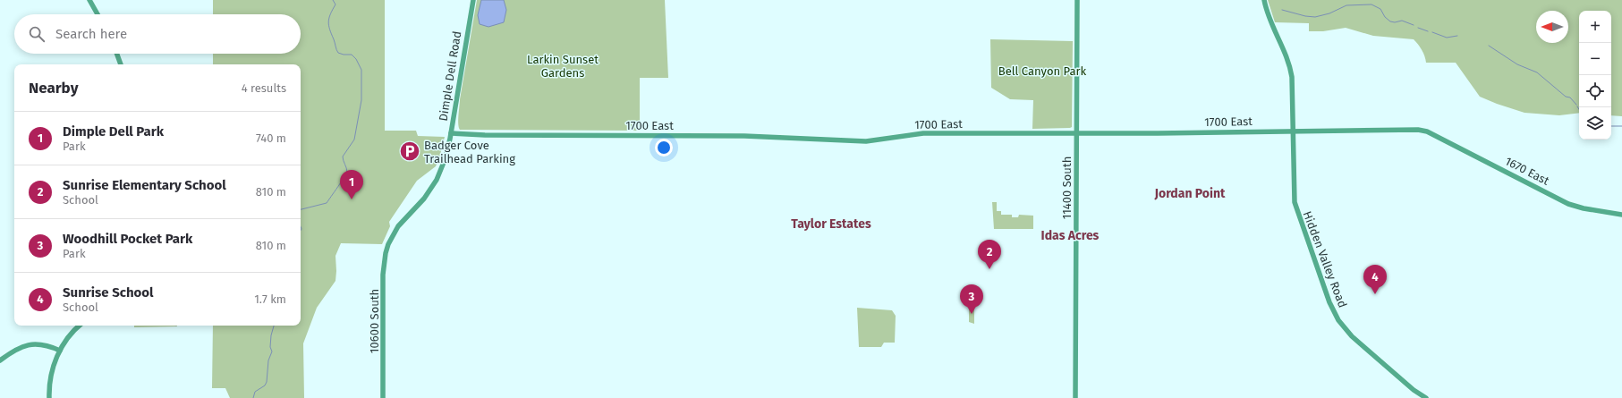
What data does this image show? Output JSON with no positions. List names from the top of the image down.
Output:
{
  "streets": {
    "main road": [
      "Dimple Dell Road",
      "1700 East",
      "1670 East",
      "11400 South",
      "Hidden Valley Road",
      "10600 South"
    ]
  },
  "crossings": [
    ["Dimple Dell Road", "1700 East"],
    ["Dimple Dell Road", "10600 South"],
    ["1700 East", "1670 East"],
    ["1700 East", "11400 South"],
    ["1700 East", "Hidden Valley Road"]
  ],
  "districts": ["Jordan Point", "Taylor Estates", "Idas Acres"],
  "parks": ["Larkin Sunset Gardens", "Bell Canyon Park"],
  "places": {
    "parking": ["Badger Cove Trailhead Parking"]
  },
  "north": "left",
  "page": {
    "map_buttons": ["+", "−"],
    "search": "Search here",
    "heading": ["Nearby", "4 results"],
    "list": [
      {
        "mark": "1",
        "name": "Dimple Dell Park",
        "note": "Park",
        "value": "740 m"
      },
      {
        "mark": "2",
        "name": "Sunrise Elementary School",
        "note": "School",
        "value": "810 m"
      },
      {
        "mark": "3",
        "name": "Woodhill Pocket Park",
        "note": "Park",
        "value": "810 m"
      },
      {
        "mark": "4",
        "name": "Sunrise School",
        "note": "School",
        "value": "1.7 km"
      }
    ],
    "pins": [
      "1",
      "2",
      "4",
      "3"
    ]
  }
}
